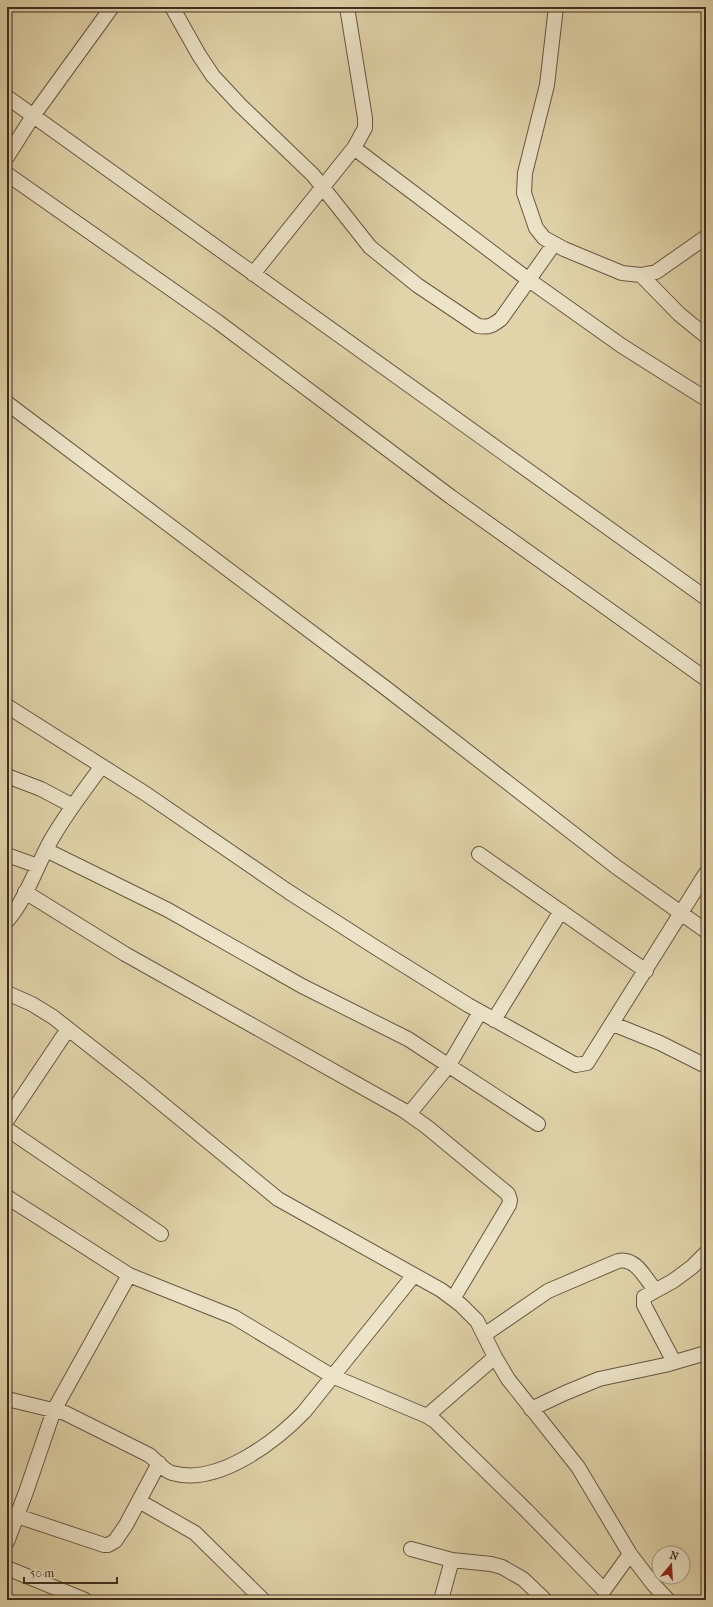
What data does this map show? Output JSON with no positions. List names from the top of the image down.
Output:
{
  "scale_bar": "50 m",
  "north": "top"
}
